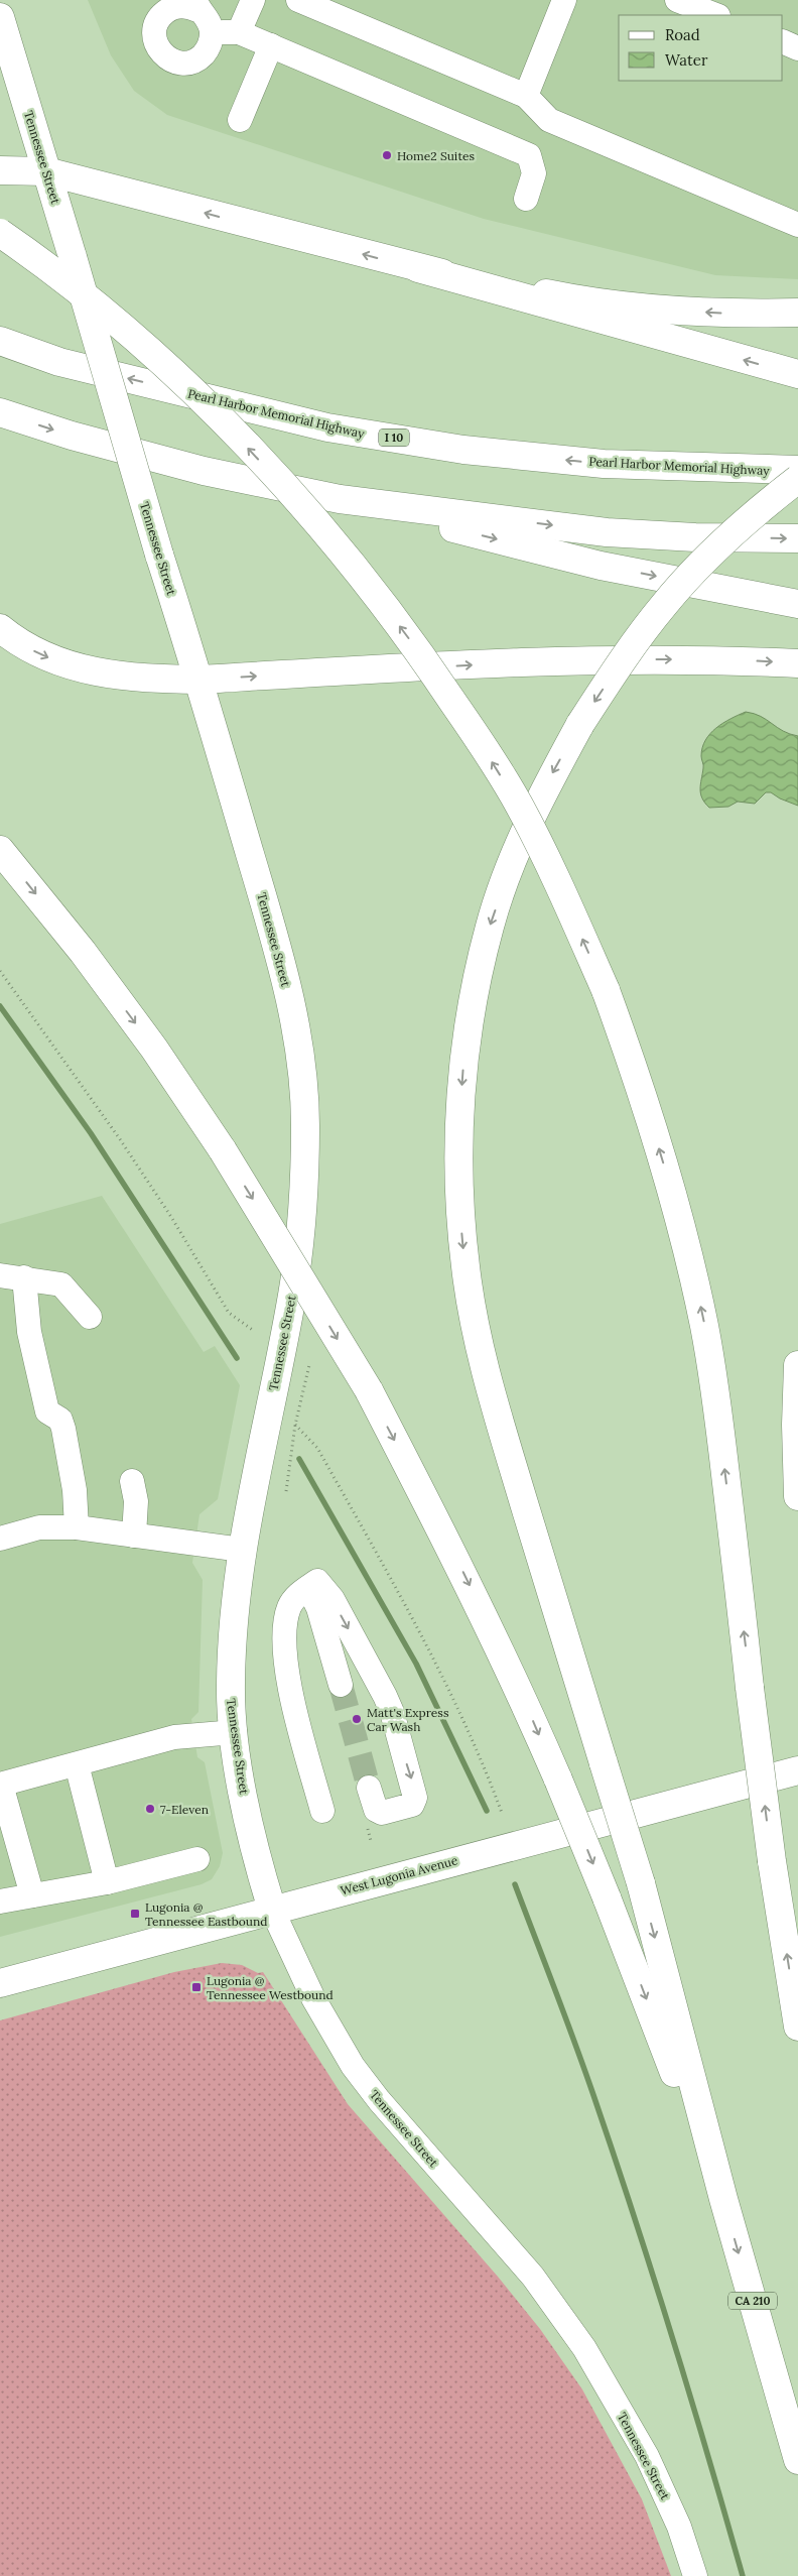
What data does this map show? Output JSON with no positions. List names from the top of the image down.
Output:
{
  "streets": {
    "main road": [
      "Tennessee Street",
      "Pearl Harbor Memorial Highway",
      "I 10",
      "West Lugonia Avenue",
      "CA 210"
    ]
  },
  "crossings": [
    ["Tennessee Street", "West Lugonia Avenue"]
  ],
  "places": {
    "other": ["Home2 Suites", "Matt's Express Car Wash", "7-Eleven"],
    "transit": ["Lugonia @ Tennessee Eastbound", "Lugonia @ Tennessee Westbound"]
  },
  "legend": ["Road", "Water"]
}
